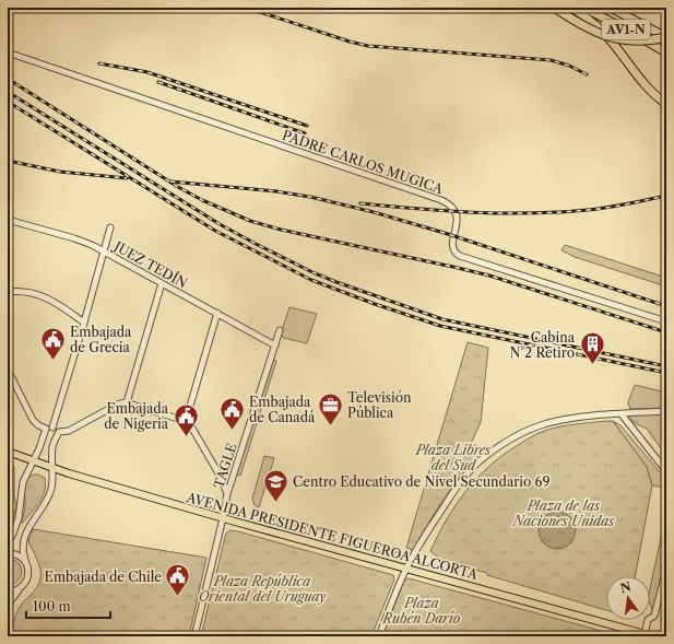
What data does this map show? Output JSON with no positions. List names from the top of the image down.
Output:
{
  "streets": {
    "highway": ["AV1-N"],
    "main road": ["AVENIDA PRESIDENTE FIGUEROA ALCORTA"],
    "street": ["PADRE CARLOS MUGICA", "JUEZ TEDÍN", "TAGLE"]
  },
  "crossings": [
    ["JUEZ TEDÍN", "TAGLE"],
    ["TAGLE", "AVENIDA PRESIDENTE FIGUEROA ALCORTA"]
  ],
  "parks": [
    "Plaza Libres del Sud",
    "Plaza de las Naciones Unidas",
    "Plaza República Oriental del Uruguay",
    "Plaza Rubén Darío"
  ],
  "places": {
    "public building": [
      "Embajada de Grecia",
      "Embajada de Canadá",
      "Embajada de Nigeria",
      "Embajada de Chile"
    ],
    "building": ["Cabina N°2 Retiro"],
    "office": ["Televisión Pública"],
    "school or university": ["Centro Educativo de Nivel Secundario 69"]
  },
  "scale_bar": "100 m",
  "north": "top"
}
